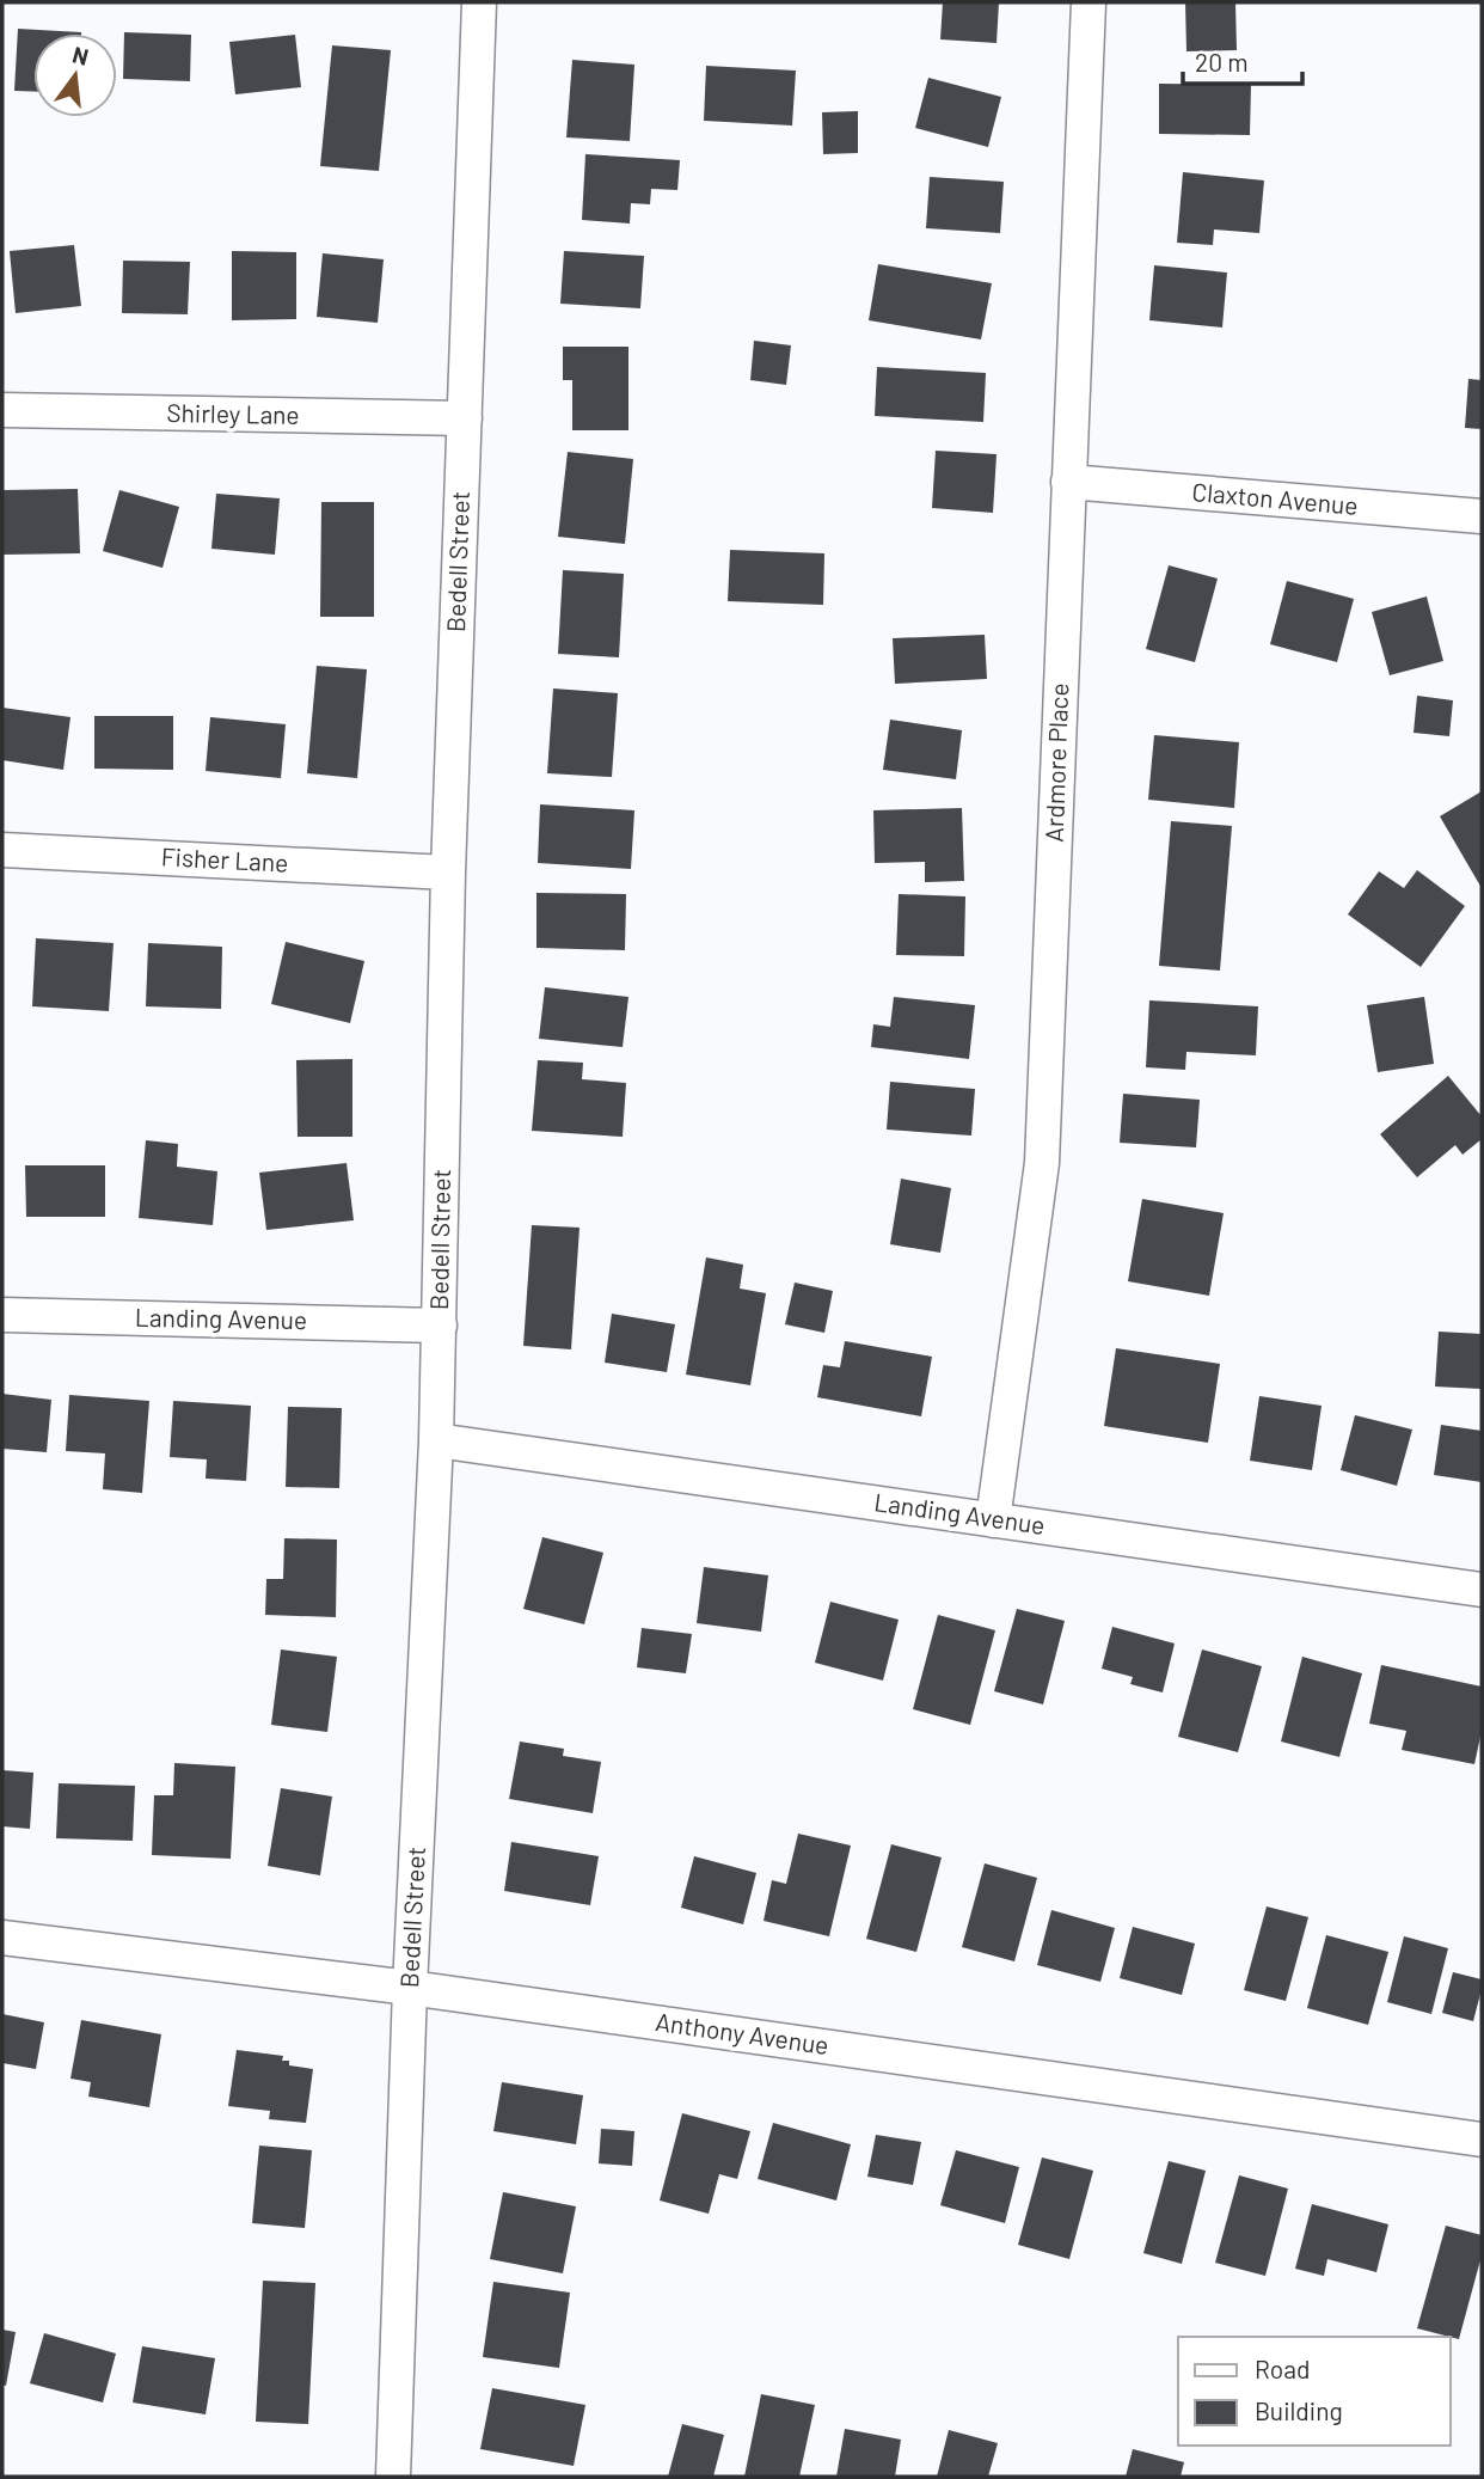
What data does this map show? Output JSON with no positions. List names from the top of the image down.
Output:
{
  "streets": {
    "street": [
      "Shirley Lane",
      "Claxton Avenue",
      "Bedell Street",
      "Ardmore Place",
      "Fisher Lane",
      "Landing Avenue",
      "Anthony Avenue"
    ]
  },
  "crossings": [
    ["Shirley Lane", "Bedell Street"],
    ["Claxton Avenue", "Ardmore Place"],
    ["Bedell Street", "Fisher Lane"],
    ["Bedell Street", "Landing Avenue"],
    ["Bedell Street", "Anthony Avenue"],
    ["Ardmore Place", "Landing Avenue"]
  ],
  "legend": ["Road", "Building"],
  "scale_bar": "20 m",
  "north": "top"
}
